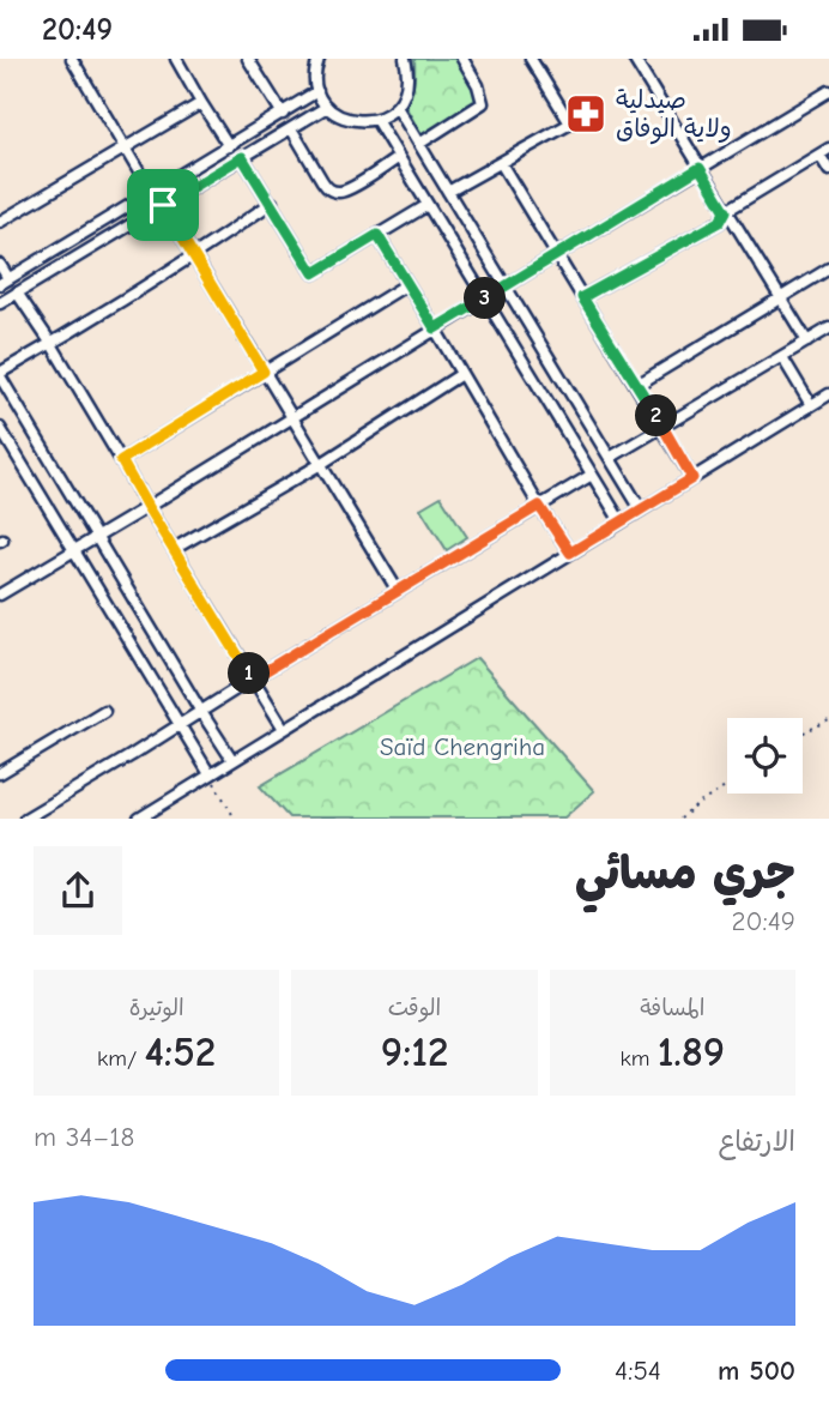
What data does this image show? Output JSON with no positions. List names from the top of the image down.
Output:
{
  "parks": ["Saïd Chengriha"],
  "places": {
    "pharmacy": ["صيدلية ولاية الوفاق"]
  },
  "page": {
    "status": "20:49",
    "pins": ["3", "2", "1"],
    "heading": ["جري مسائي", "20:49"],
    "stats": [
      ["المسافة", "1.89 km"],
      ["الوقت", "9:12"],
      ["الوتيرة", "4:52 /km"]
    ],
    "chart": ["الارتفاع", "18–34 m"],
    "list": [
      {
        "name": "500 m",
        "note": "4:54"
      }
    ]
  }
}
